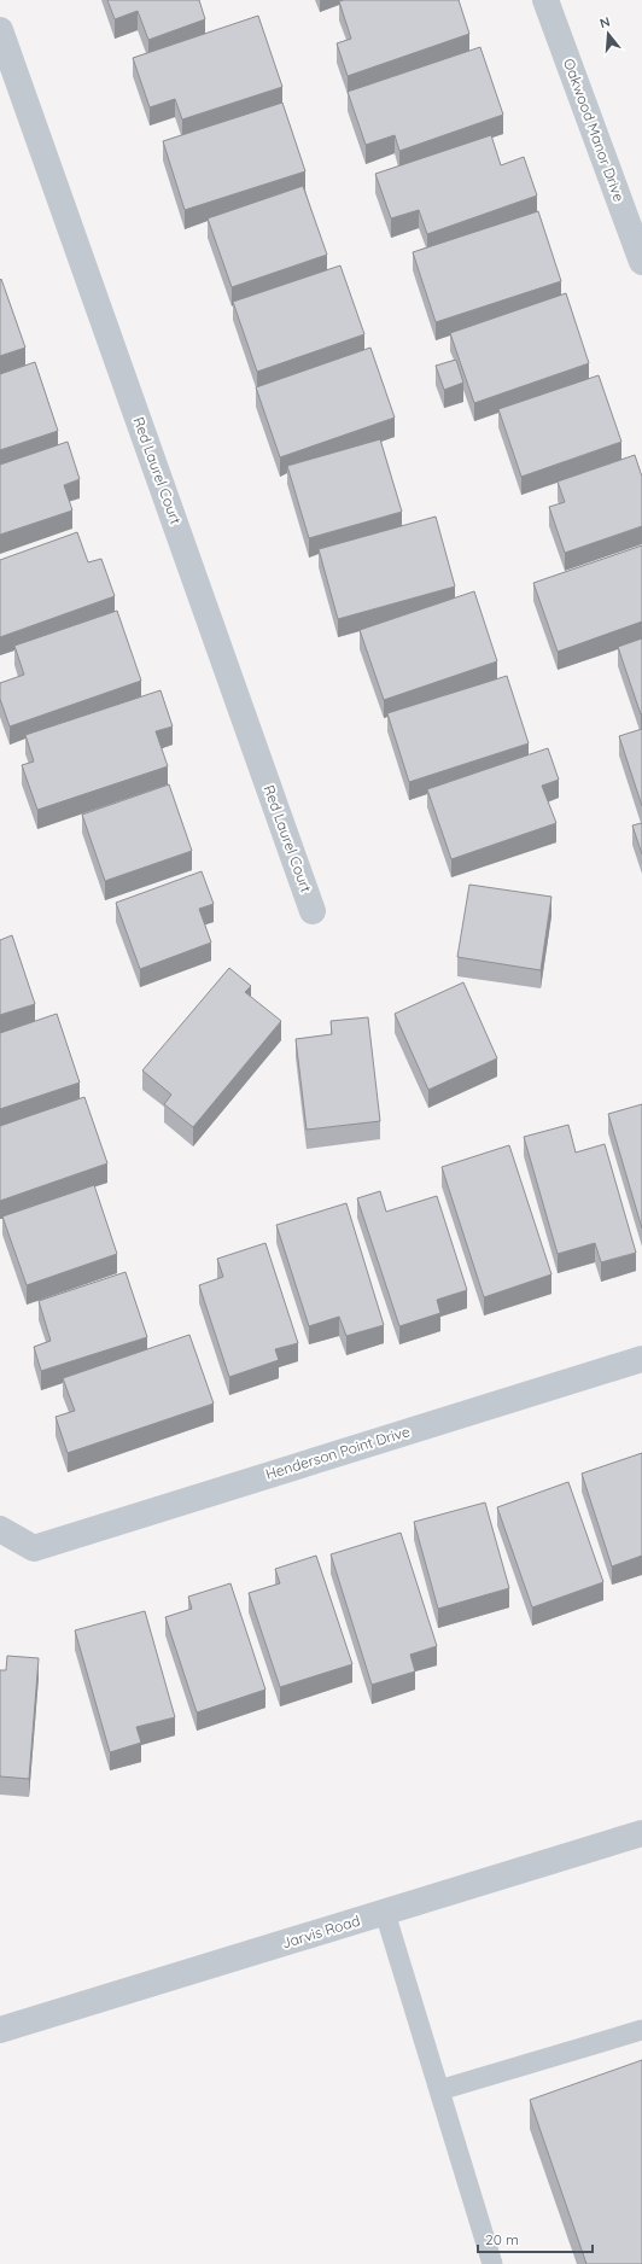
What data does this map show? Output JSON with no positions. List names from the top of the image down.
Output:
{
  "streets": {
    "street": [
      "Oakwood Manor Drive",
      "Red Laurel Court",
      "Henderson Point Drive",
      "Jarvis Road"
    ]
  },
  "scale_bar": "20 m",
  "north": "top"
}
